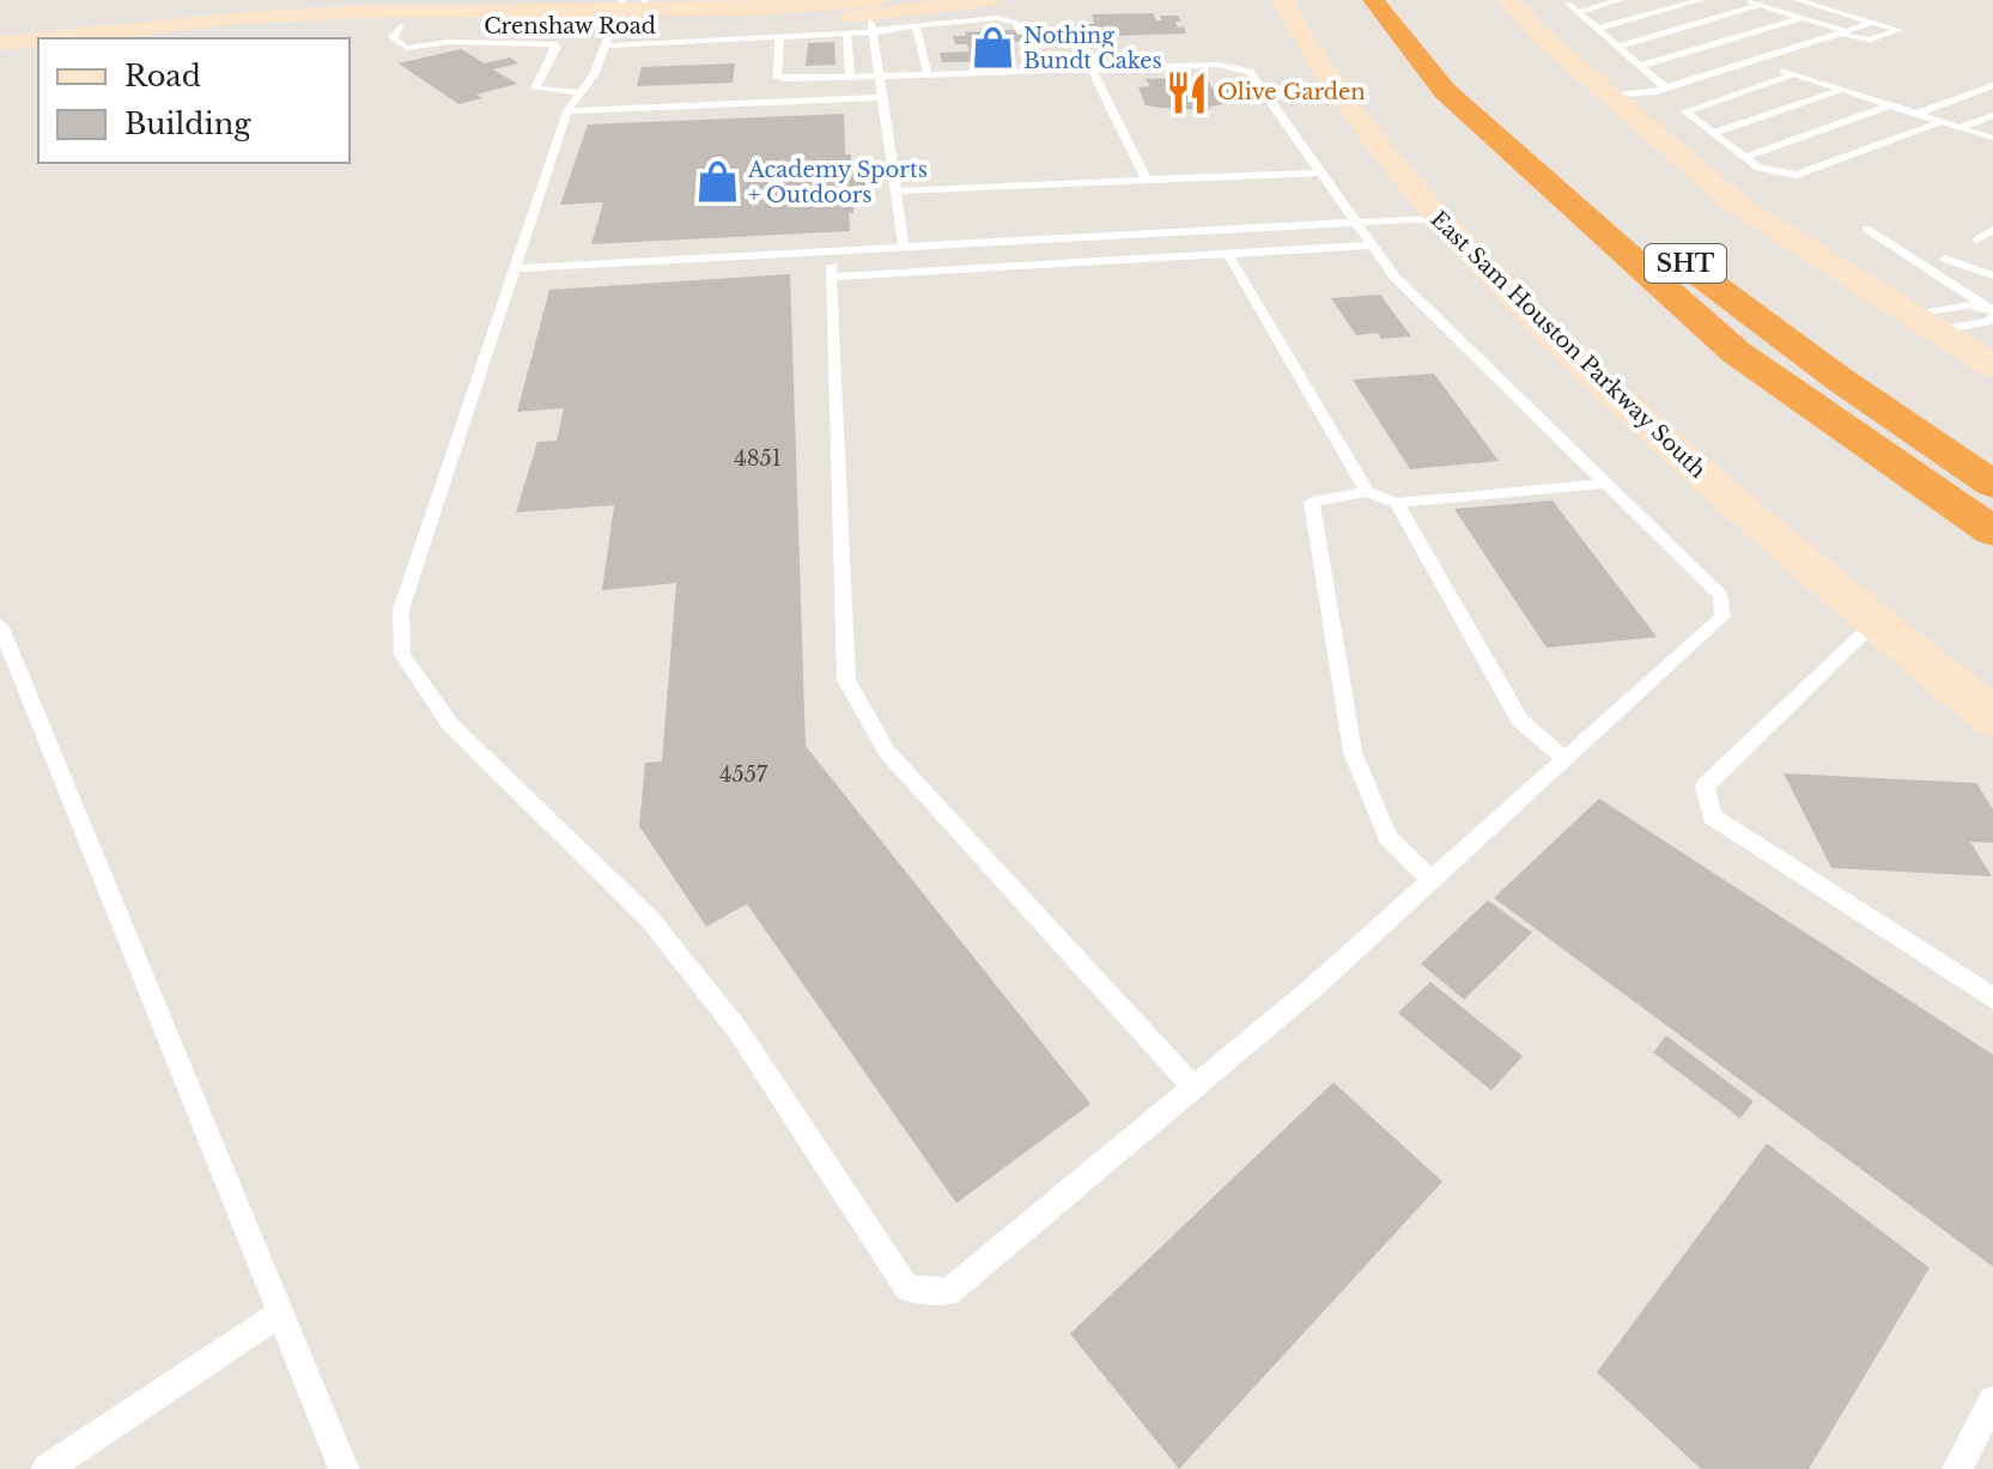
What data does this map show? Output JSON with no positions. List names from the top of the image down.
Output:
{
  "streets": {
    "highway": ["SHT"],
    "main road": ["Crenshaw Road", "East Sam Houston Parkway South"]
  },
  "places": {
    "shop": ["Nothing Bundt Cakes", "Academy Sports + Outdoors"],
    "restaurant": ["Olive Garden"]
  },
  "house_numbers": ["4851", "4557"],
  "legend": ["Road", "Building"]
}
